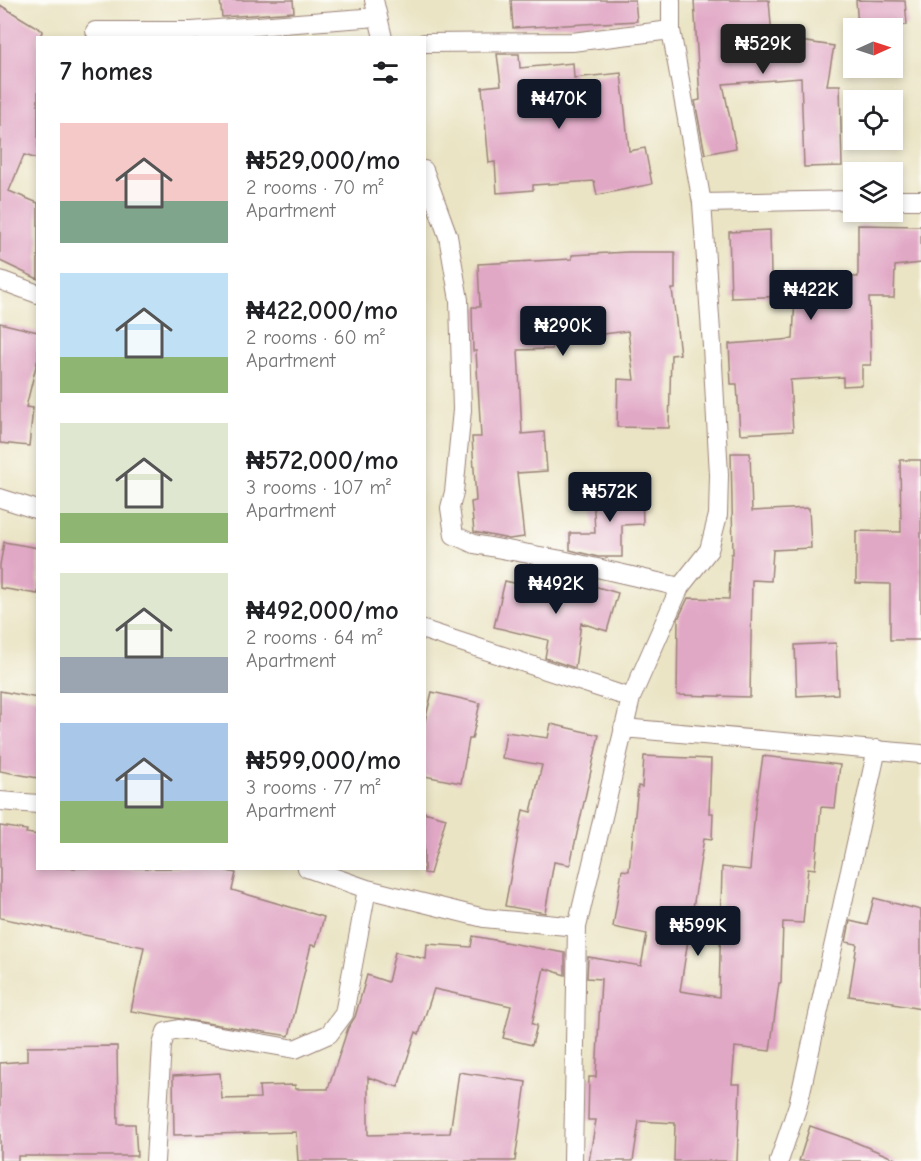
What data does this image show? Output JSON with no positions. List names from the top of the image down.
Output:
{
  "north": "right",
  "page": {
    "price": [
      "₦529K",
      "₦470K",
      "₦422K",
      "₦290K",
      "₦572K",
      "₦492K",
      "₦599K"
    ],
    "heading": "7 homes",
    "list": [
      {
        "name": "₦529,000/mo",
        "note": "2 rooms · 70 m² · Apartment"
      },
      {
        "name": "₦422,000/mo",
        "note": "2 rooms · 60 m² · Apartment"
      },
      {
        "name": "₦572,000/mo",
        "note": "3 rooms · 107 m² · Apartment"
      },
      {
        "name": "₦492,000/mo",
        "note": "2 rooms · 64 m² · Apartment"
      },
      {
        "name": "₦599,000/mo",
        "note": "3 rooms · 77 m² · Apartment"
      }
    ]
  }
}
